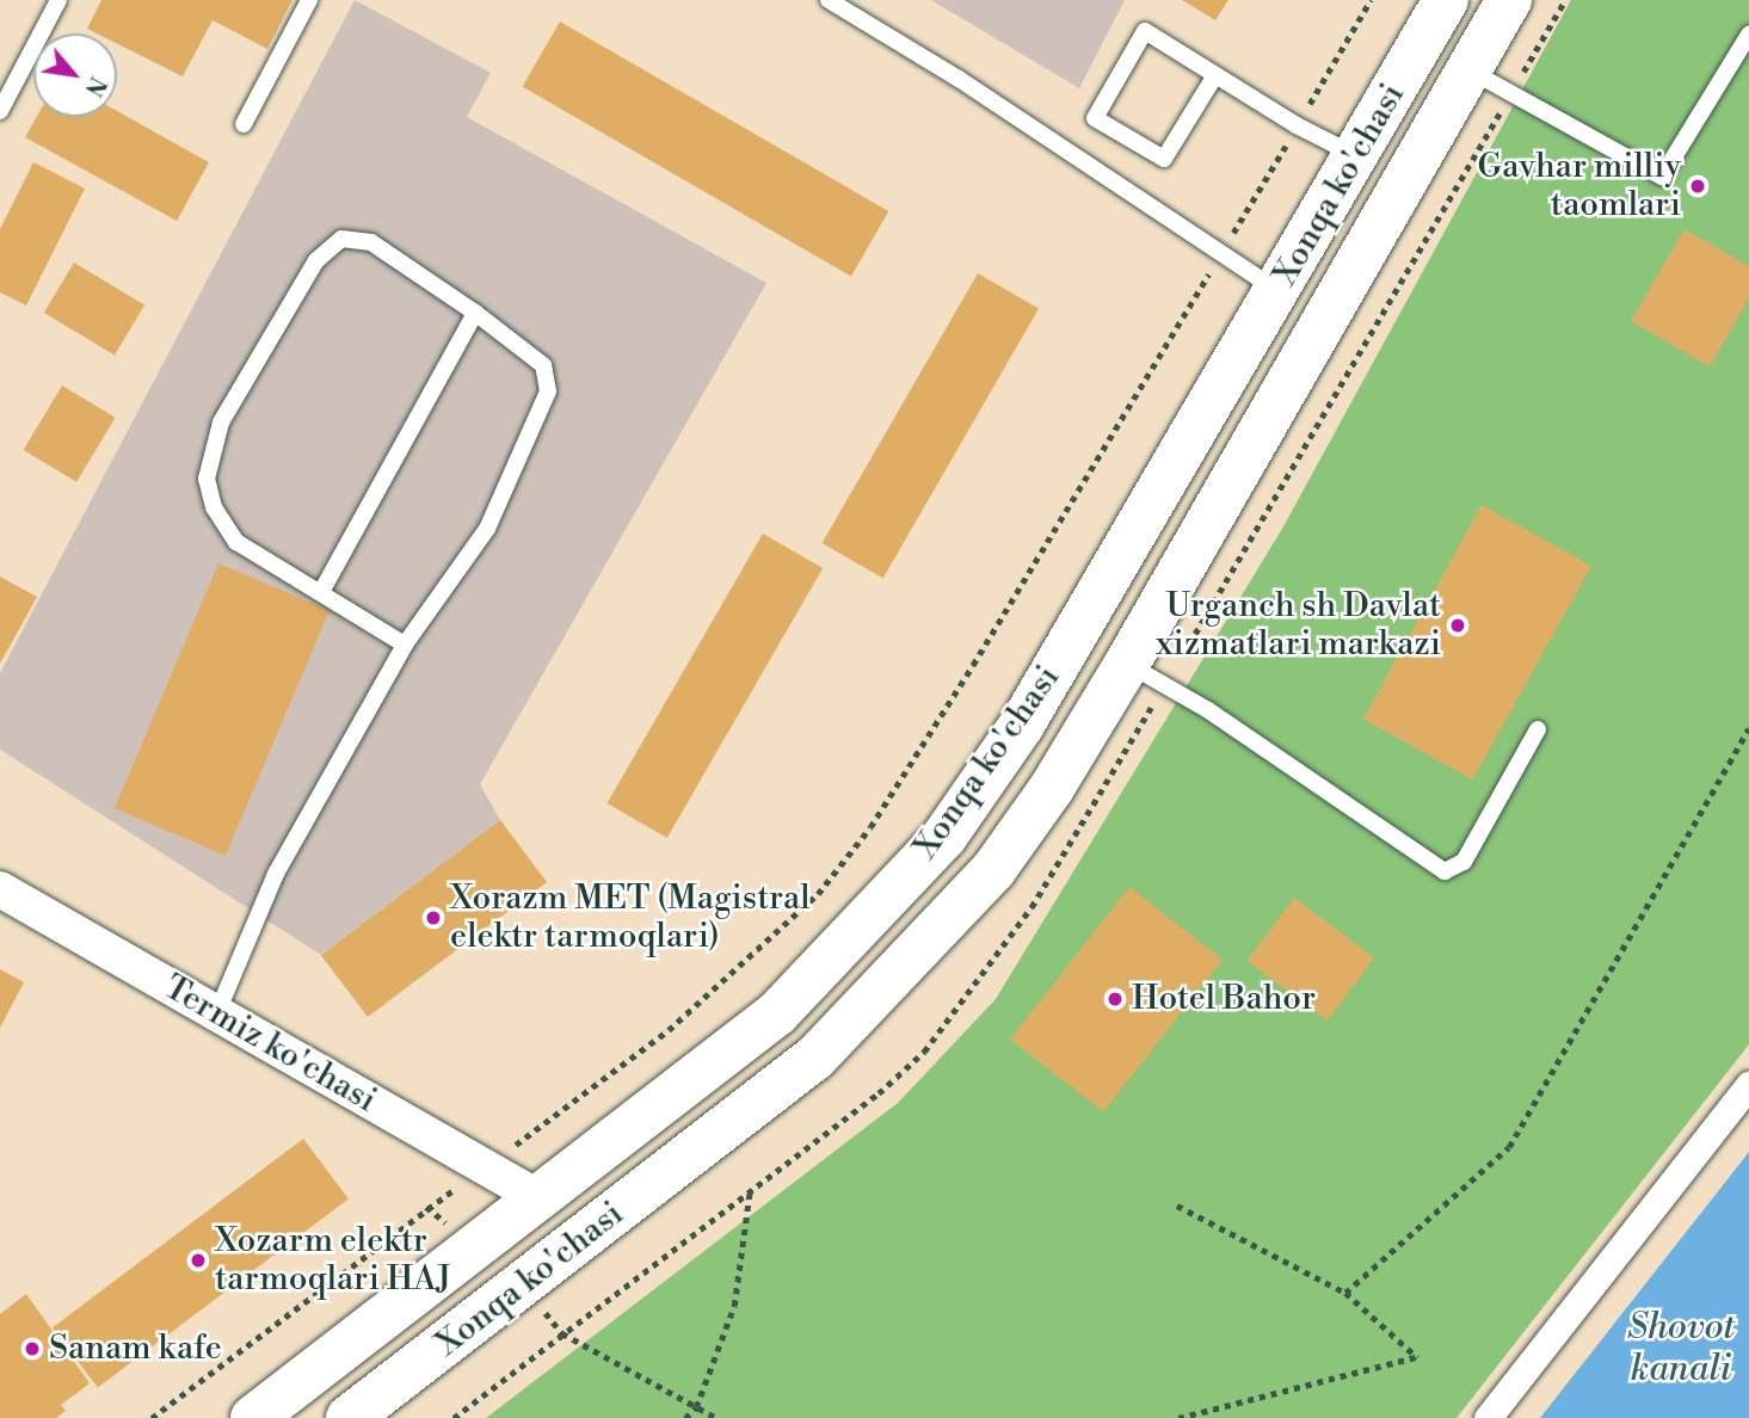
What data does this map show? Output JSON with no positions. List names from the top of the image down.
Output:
{
  "streets": {
    "main road": ["Xonqa ko'chasi"],
    "street": ["Termiz ko'chasi"]
  },
  "crossings": [
    ["Xonqa ko'chasi", "Termiz ko'chasi"]
  ],
  "water": ["Shovot kanali"],
  "places": [
    "Gavhar milliy taomlari",
    "Urganch sh Davlat xizmatlari markazi",
    "Xorazm MET (Magistral elektr tarmoqlari)",
    "Hotel Bahor",
    "Xozarm elektr tarmoqlari HAJ",
    "Sanam kafe"
  ],
  "north": "bottom right"
}
